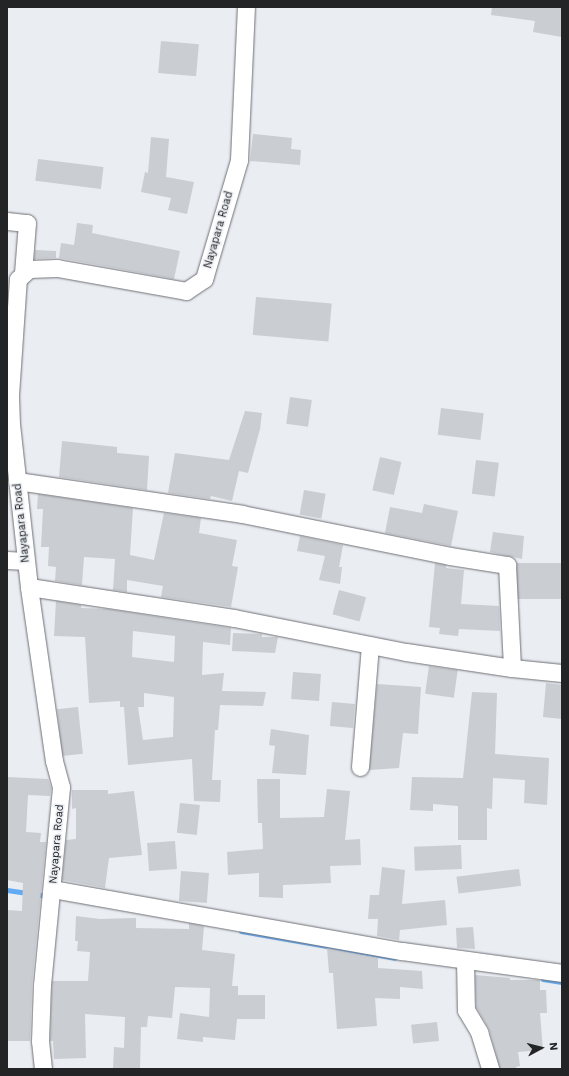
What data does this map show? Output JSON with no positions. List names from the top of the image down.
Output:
{
  "streets": {
    "street": ["Nayapara Road"]
  },
  "north": "right"
}
